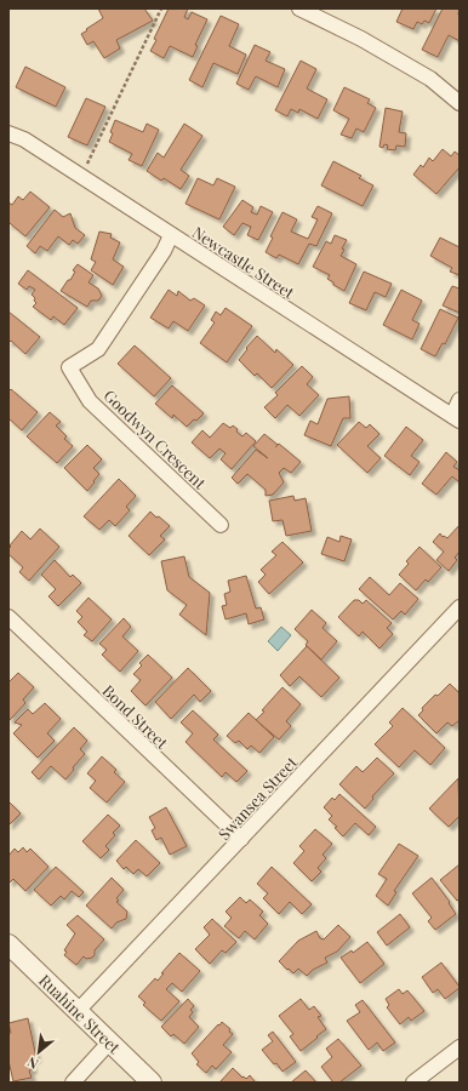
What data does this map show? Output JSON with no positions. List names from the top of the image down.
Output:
{
  "streets": {
    "street": [
      "Newcastle Street",
      "Goodwyn Crescent",
      "Bond Street",
      "Swansea Street",
      "Ruahine Street"
    ]
  },
  "crossings": [
    ["Newcastle Street", "Goodwyn Crescent"],
    ["Bond Street", "Swansea Street"],
    ["Swansea Street", "Ruahine Street"]
  ],
  "north": "bottom left"
}
